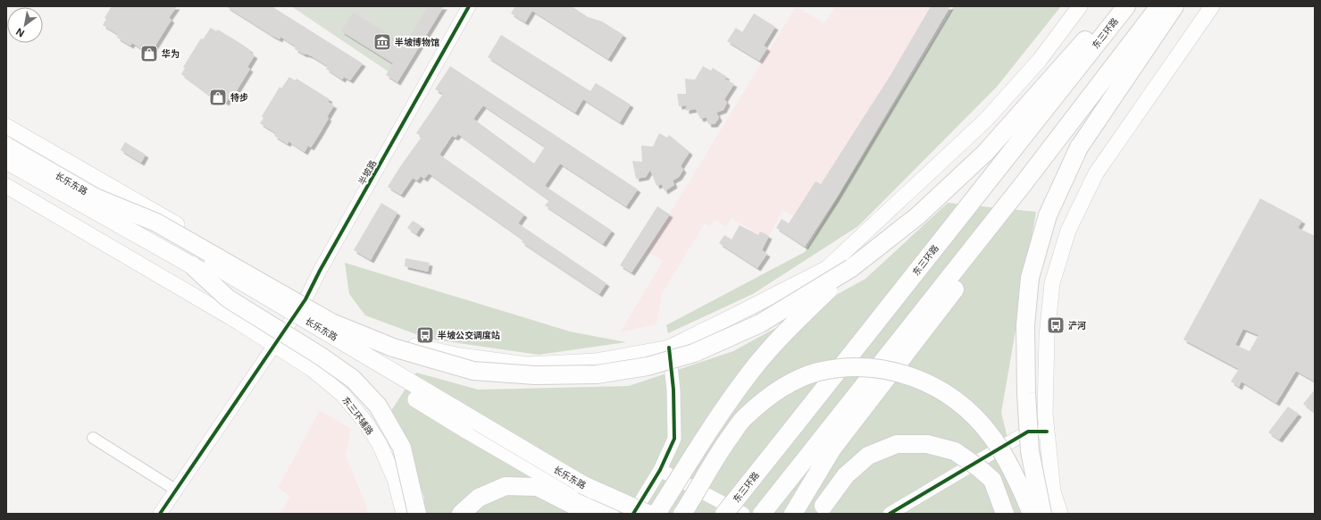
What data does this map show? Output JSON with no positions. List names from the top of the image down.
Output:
{
  "streets": {
    "highway": ["东三环路"],
    "main road": ["长乐东路", "东三环辅路"],
    "street": ["半坡路"]
  },
  "crossings": [
    ["半坡路", "东三环辅路"]
  ],
  "places": {
    "museum": ["半坡博物馆"],
    "shop": ["华为", "特步"],
    "bus stop": ["浐河", "半坡公交调度站"]
  },
  "north": "bottom left"
}
